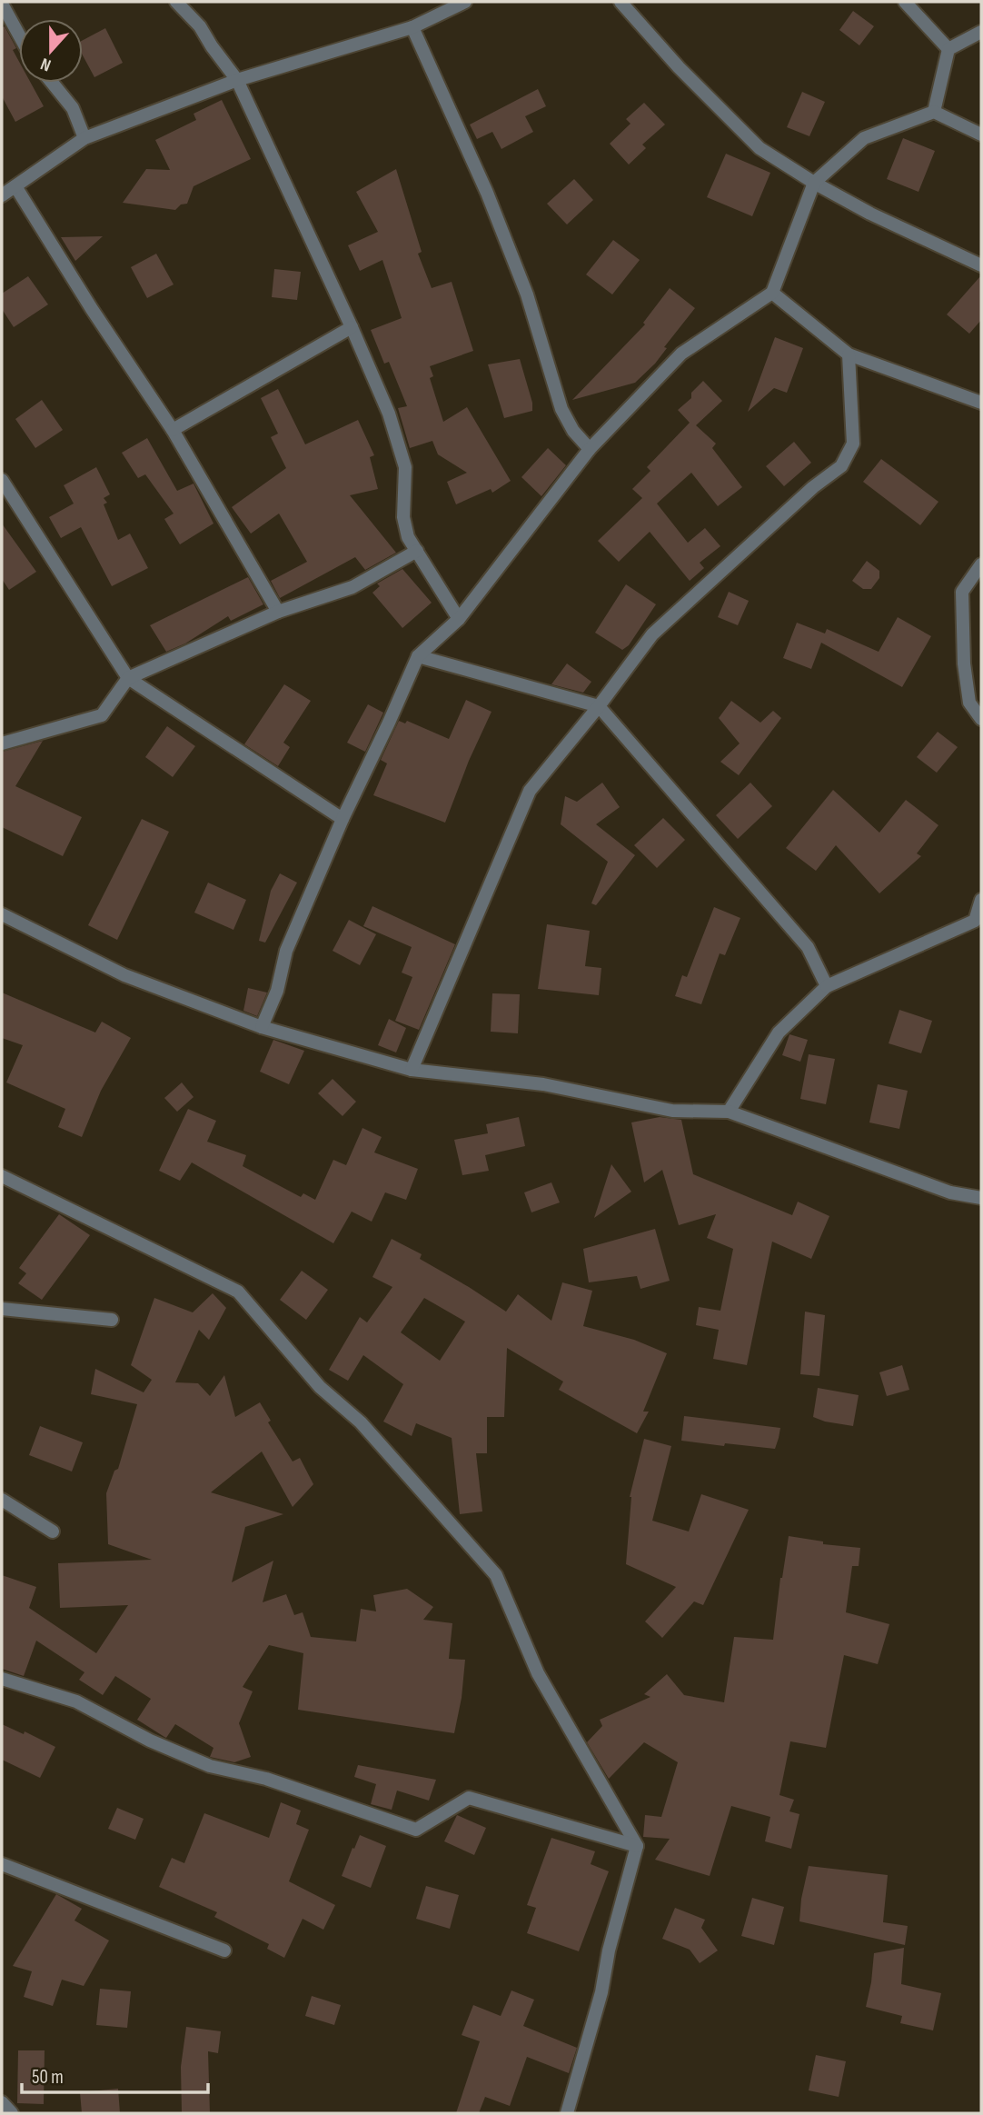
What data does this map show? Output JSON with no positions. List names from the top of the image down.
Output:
{
  "scale_bar": "50 m",
  "north": "bottom"
}
